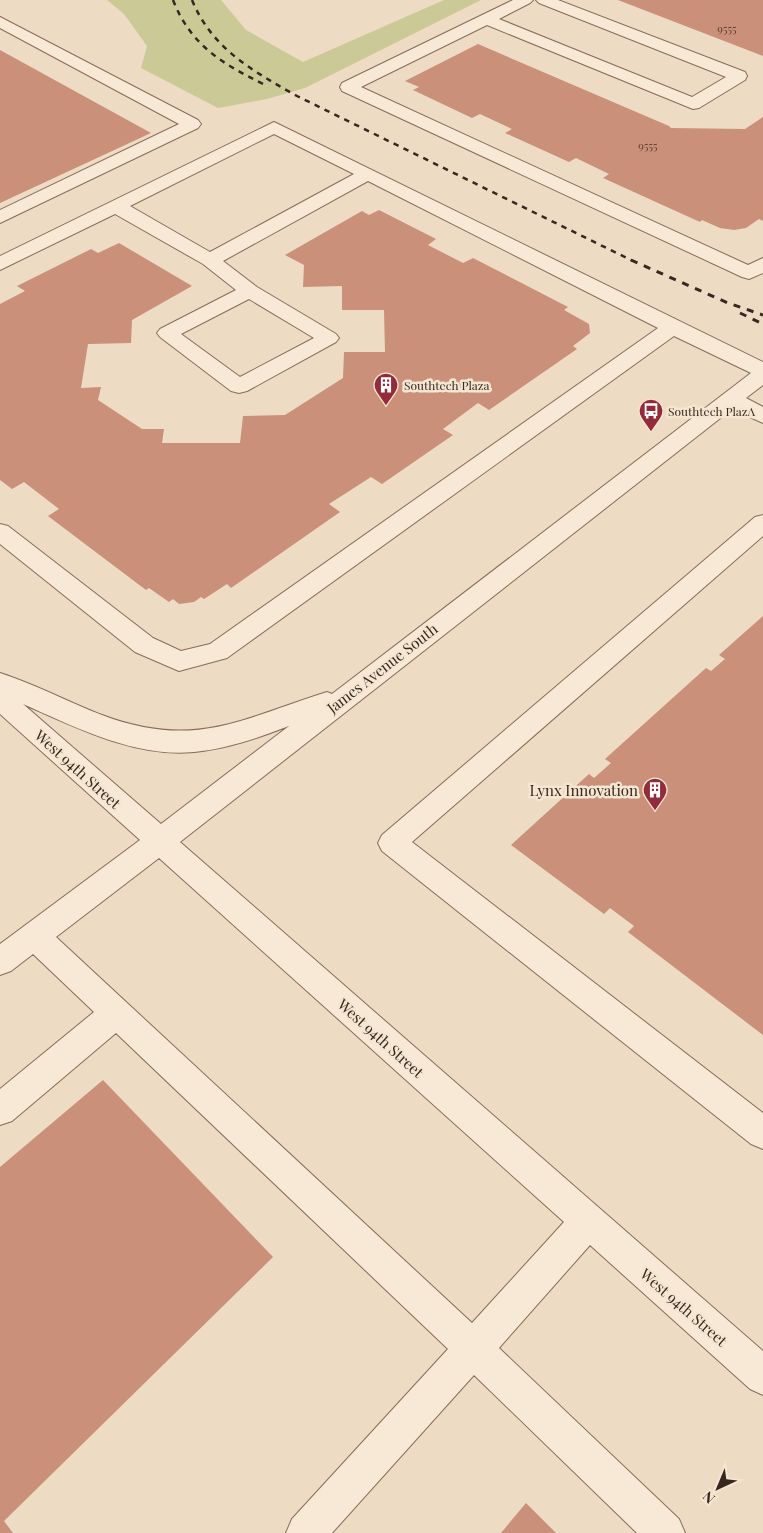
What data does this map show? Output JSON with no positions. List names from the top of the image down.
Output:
{
  "streets": {
    "street": ["James Avenue South", "West 94th Street"]
  },
  "crossings": [
    ["James Avenue South", "West 94th Street"]
  ],
  "places": {
    "building": ["Southtech Plaza", "Lynx Innovation"],
    "bus stop": ["Southtech PlazA"]
  },
  "house_numbers": ["9555", "9555"],
  "north": "bottom left"
}
